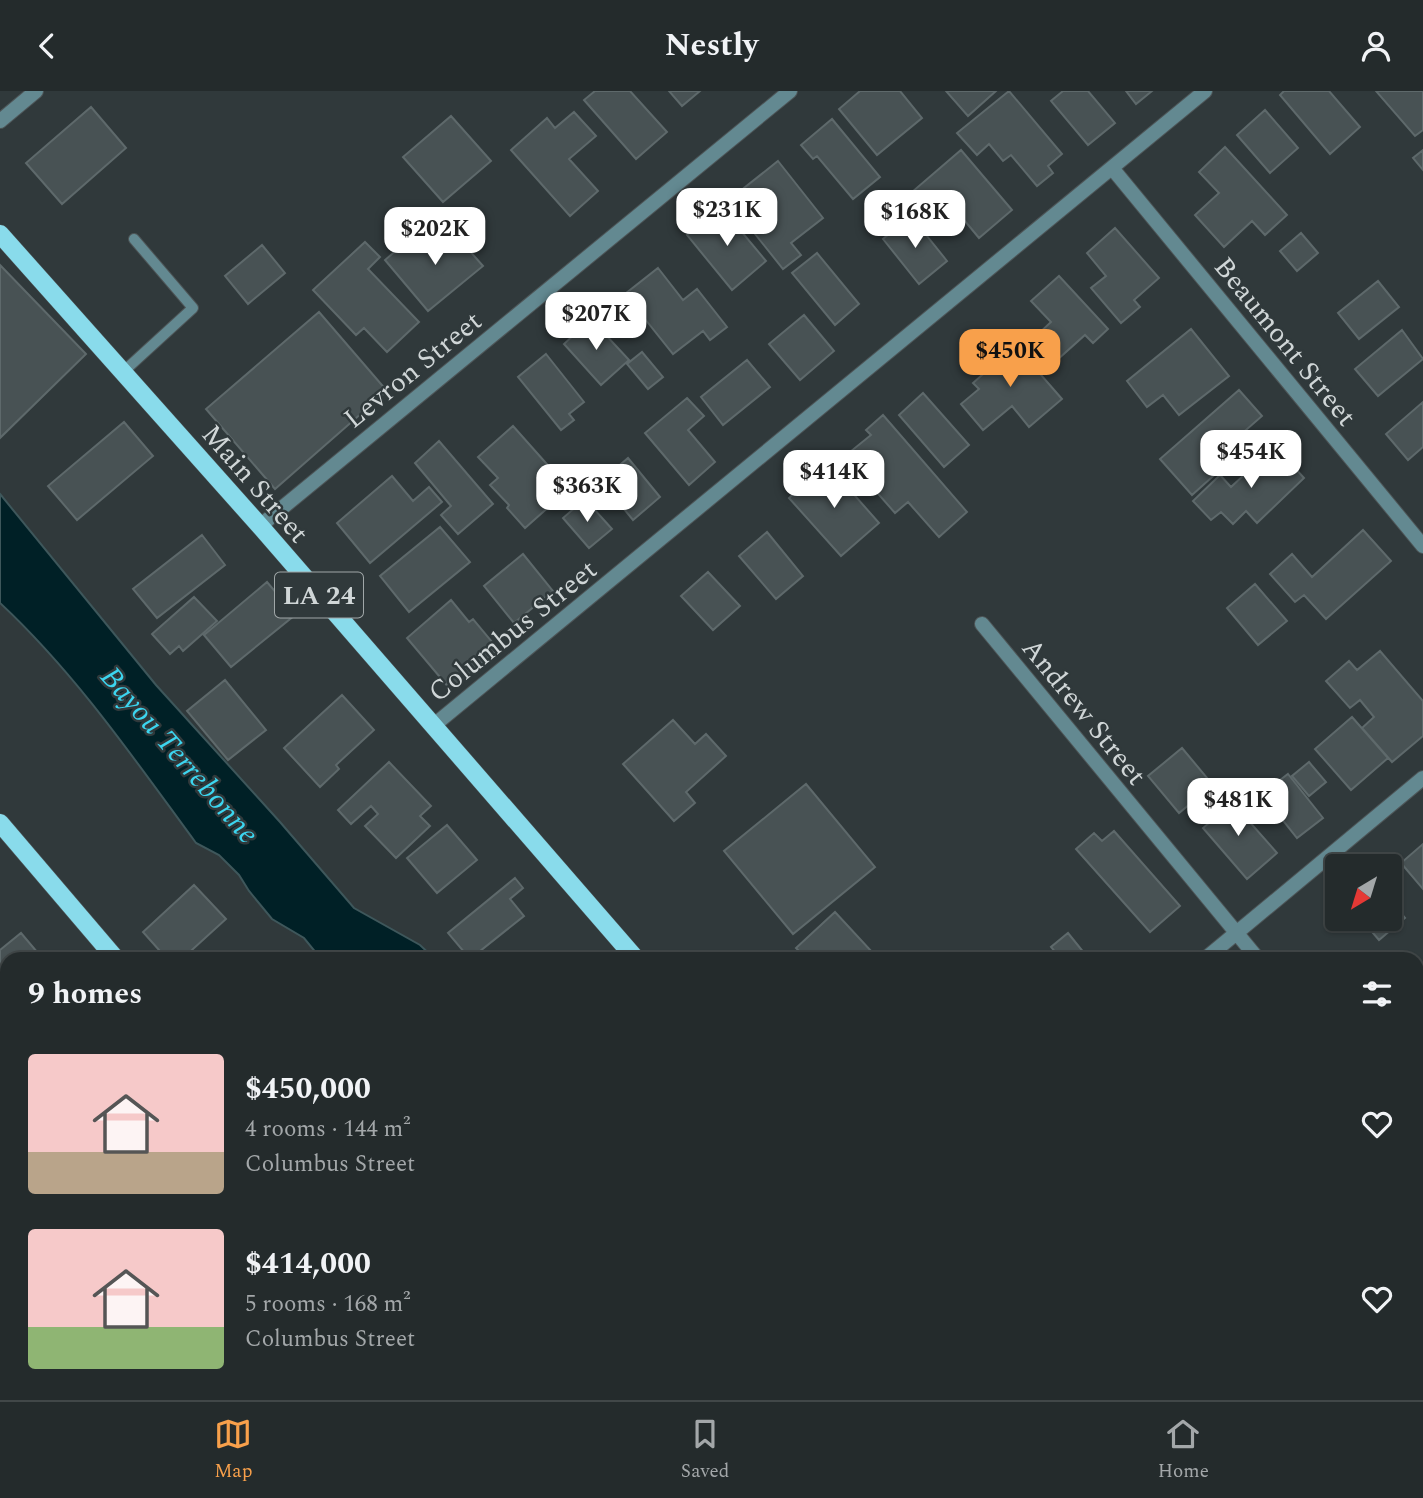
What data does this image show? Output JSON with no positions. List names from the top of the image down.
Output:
{
  "streets": {
    "main road": ["Main Street", "LA 24"],
    "street": [
      "Beaumont Street",
      "Levron Street",
      "Columbus Street",
      "Andrew Street"
    ]
  },
  "crossings": [
    ["Beaumont Street", "Columbus Street"],
    ["Levron Street", "Main Street"],
    ["Main Street", "Columbus Street"]
  ],
  "water": ["Bayou Terrebonne"],
  "north": "bottom left",
  "page": {
    "header": "Nestly",
    "price": [
      "$231K",
      "$168K",
      "$202K",
      "$207K",
      "$450K",
      "$454K",
      "$414K",
      "$363K",
      "$481K"
    ],
    "heading": "9 homes",
    "list": [
      {
        "name": "$450,000",
        "note": "4 rooms · 144 m² · Columbus Street"
      },
      {
        "name": "$414,000",
        "note": "5 rooms · 168 m² · Columbus Street"
      }
    ],
    "tabs": ["Map", "Saved", "Home"]
  }
}
